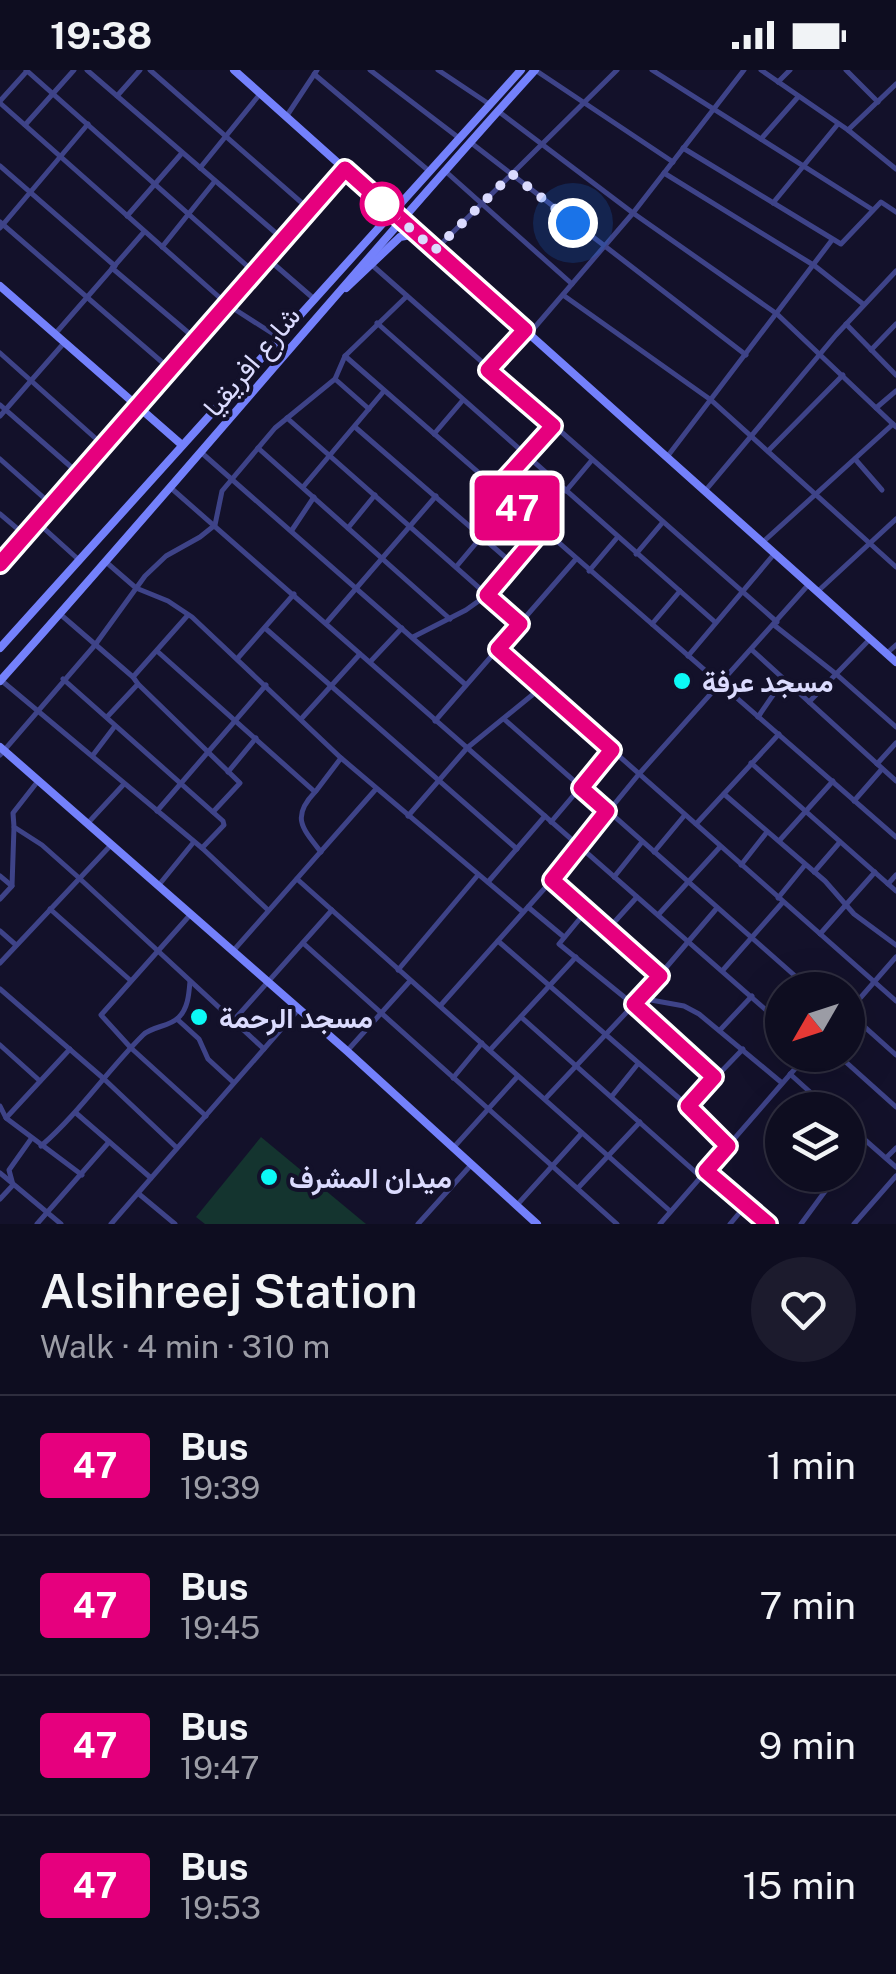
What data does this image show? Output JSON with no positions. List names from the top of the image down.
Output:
{
  "streets": {
    "street": ["شارع افريقيا"]
  },
  "places": ["مسجد عرفة", "مسجد الرحمة", "ميدان المشرف"],
  "lines": ["bus line 47"],
  "north": "bottom left",
  "page": {
    "status": "19:38",
    "on_map": "47",
    "heading": ["Alsihreej Station", "Walk · 4 min · 310 m"],
    "list": [
      {
        "mark": "47",
        "name": "Bus",
        "note": "19:39",
        "value": "1 min"
      },
      {
        "mark": "47",
        "name": "Bus",
        "note": "19:45",
        "value": "7 min"
      },
      {
        "mark": "47",
        "name": "Bus",
        "note": "19:47",
        "value": "9 min"
      },
      {
        "mark": "47",
        "name": "Bus",
        "note": "19:53",
        "value": "15 min"
      }
    ]
  }
}
